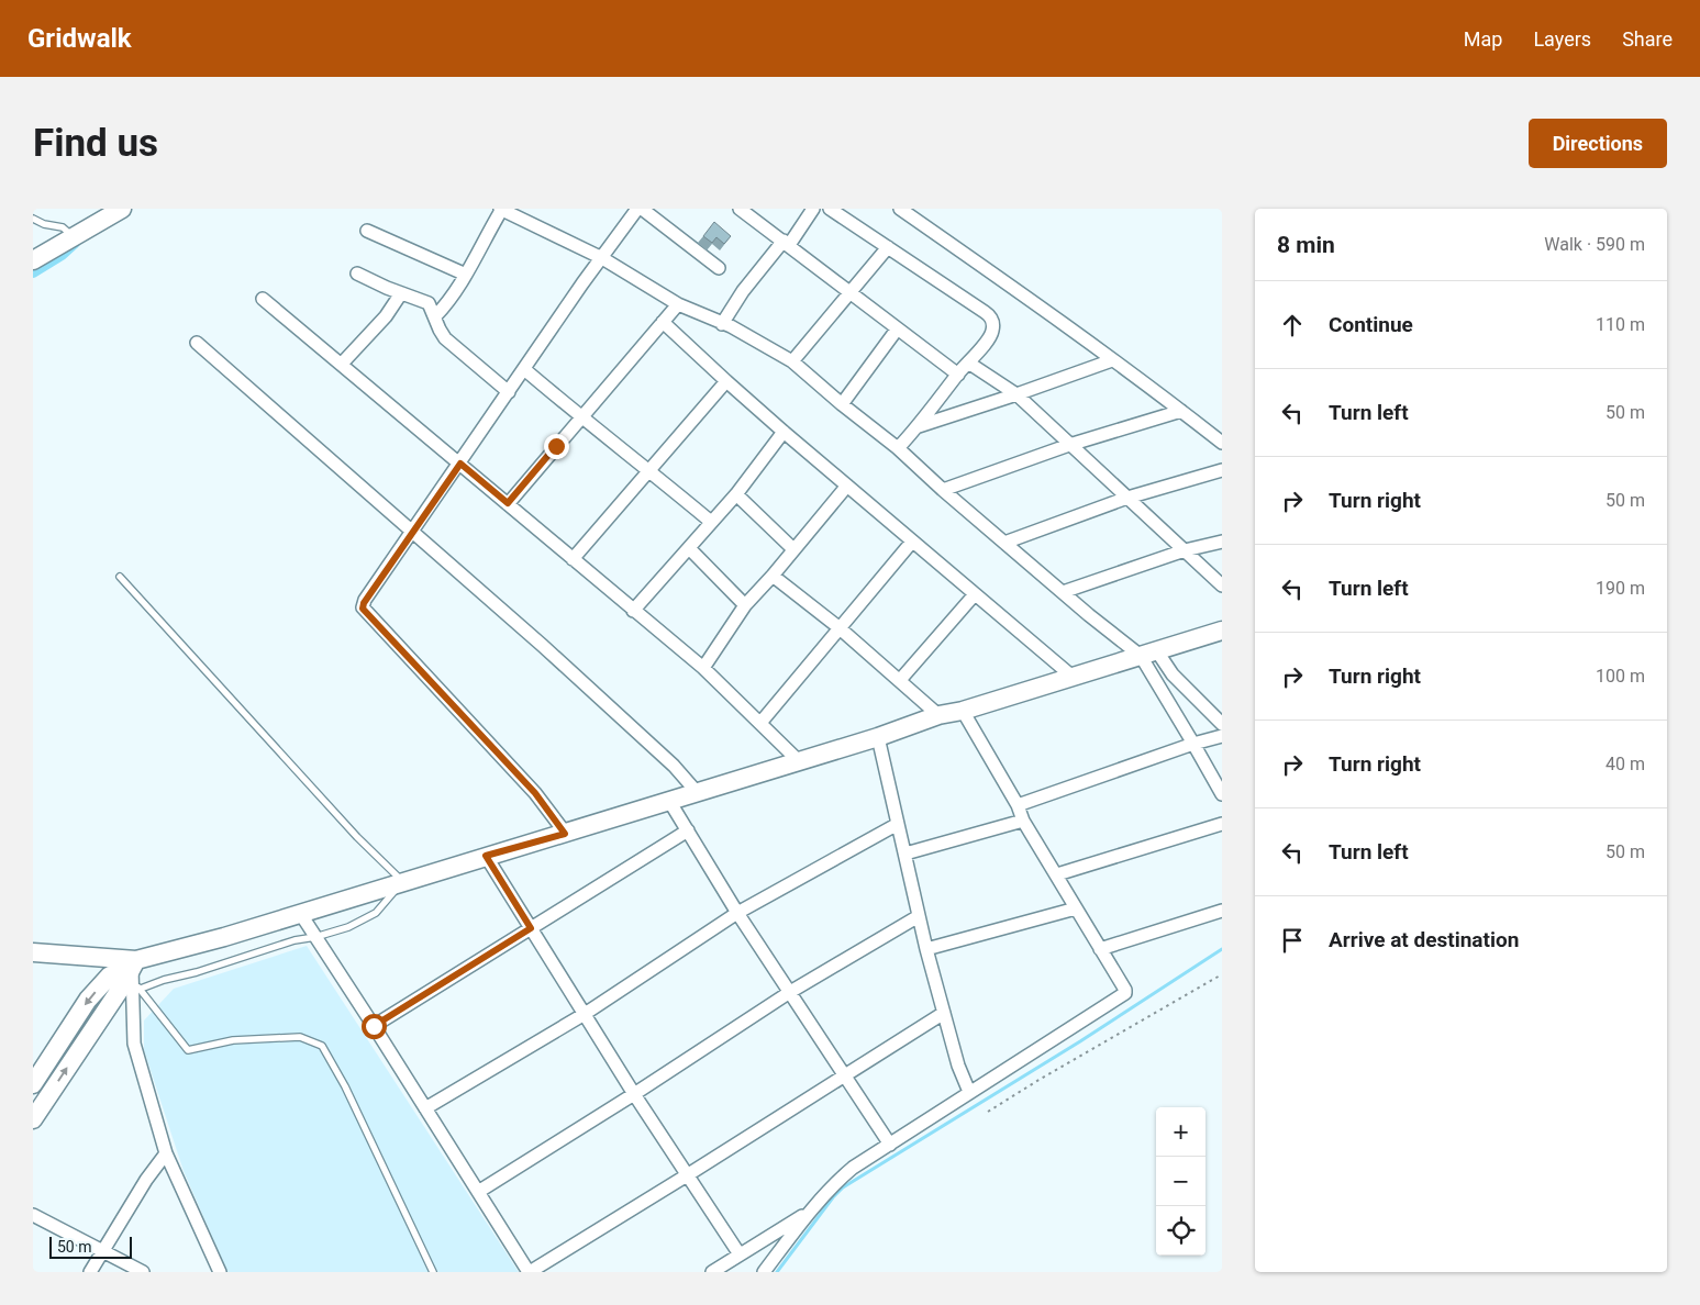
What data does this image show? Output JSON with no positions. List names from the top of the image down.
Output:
{
  "scale_bar": "50 m",
  "page": {
    "header": "Gridwalk",
    "nav": ["Map", "Layers", "Share"],
    "buttons": "Directions",
    "title": "Find us",
    "heading": ["8 min", "Walk · 590 m"],
    "list": [
      ["Continue", "110 m"],
      ["Turn left", "50 m"],
      ["Turn right", "50 m"],
      ["Turn left", "190 m"],
      ["Turn right", "100 m"],
      ["Turn right", "40 m"],
      ["Turn left", "50 m"],
      "Arrive at destination"
    ],
    "map_buttons": ["+", "−"],
    "scale": "50 m"
  }
}
